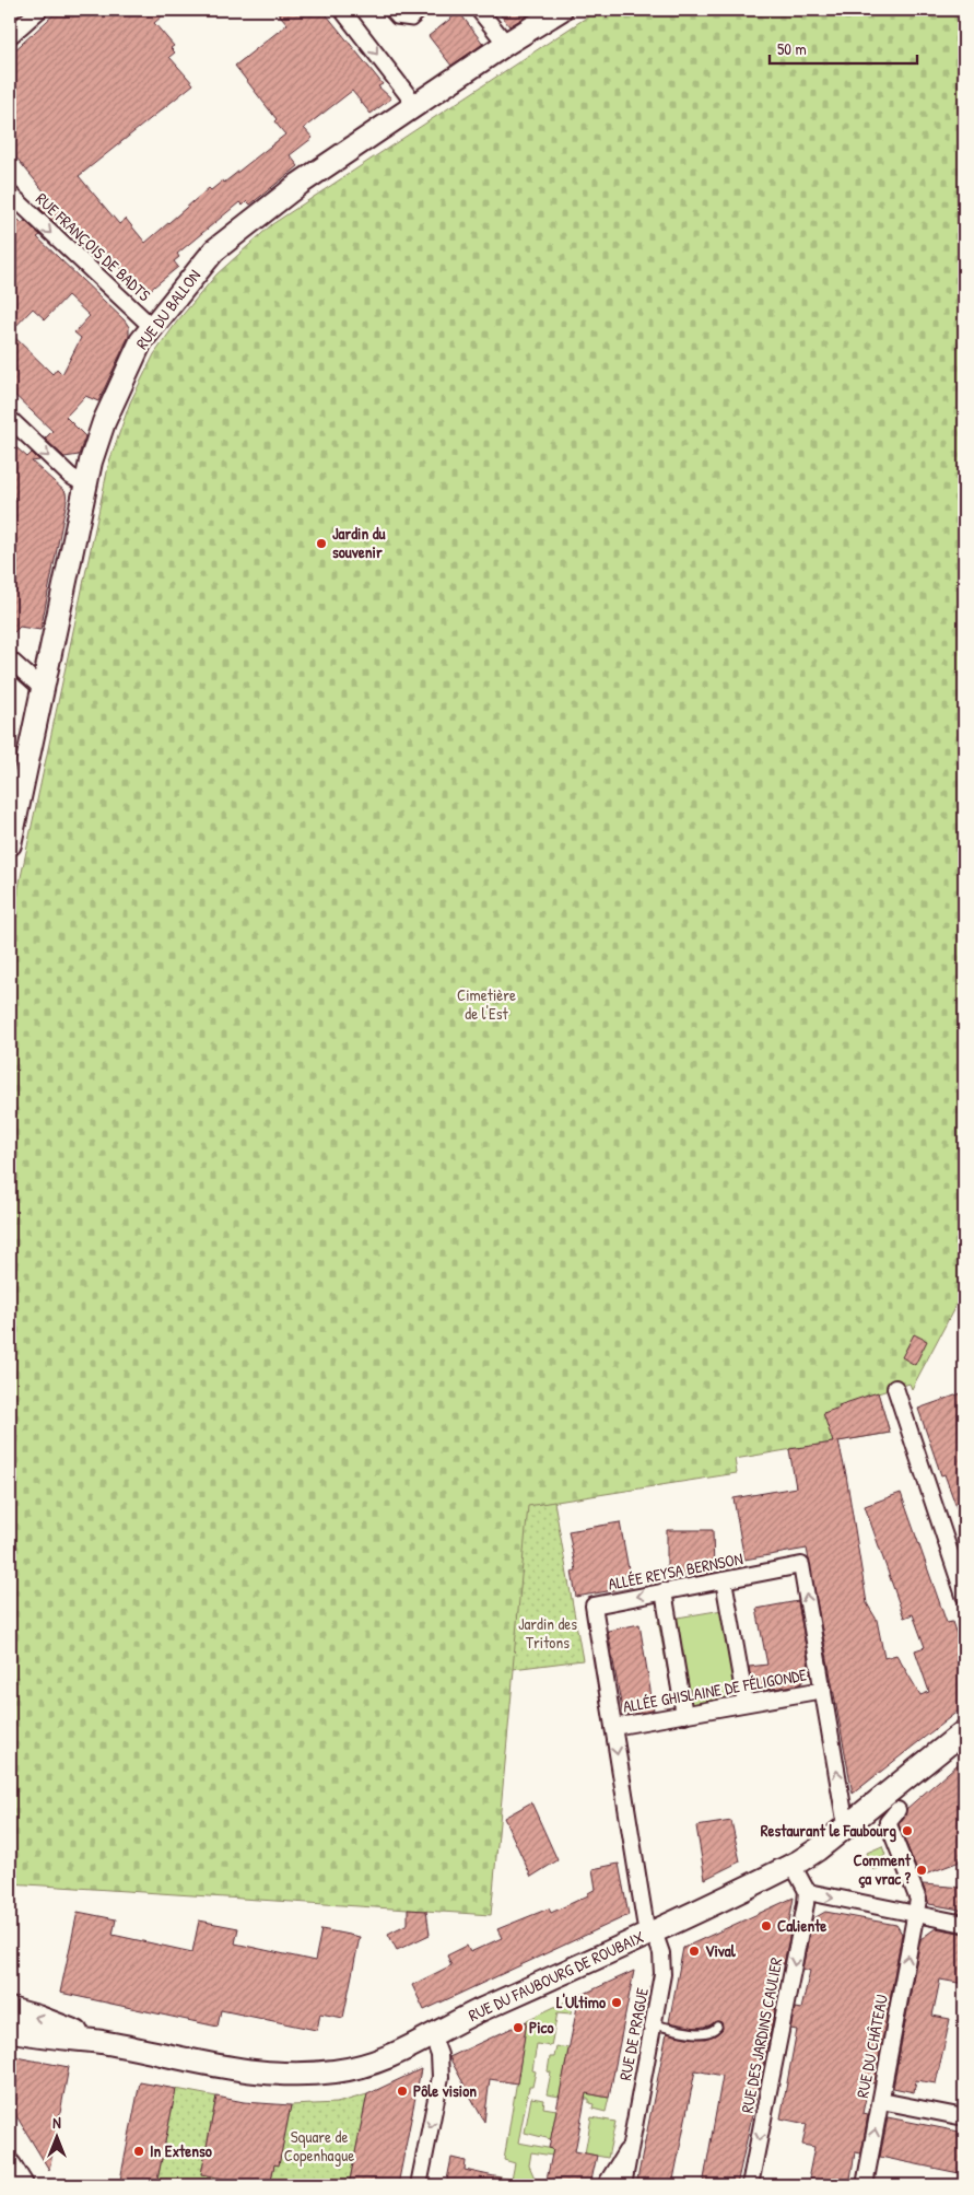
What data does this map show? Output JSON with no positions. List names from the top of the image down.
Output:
{
  "streets": {
    "main road": ["RUE DU BALLON", "RUE DU FAUBOURG DE ROUBAIX"],
    "street": [
      "RUE FRANÇOIS DE BADTS",
      "ALLÉE REYSA BERNSON",
      "ALLÉE GHISLAINE DE FÉLIGONDE",
      "RUE DE PRAGUE",
      "RUE DES JARDINS CAULIER",
      "RUE DU CHÂTEAU"
    ]
  },
  "crossings": [
    ["RUE FRANÇOIS DE BADTS", "RUE DU BALLON"],
    ["ALLÉE REYSA BERNSON", "ALLÉE GHISLAINE DE FÉLIGONDE"],
    ["ALLÉE REYSA BERNSON", "RUE DU FAUBOURG DE ROUBAIX"],
    ["ALLÉE REYSA BERNSON", "RUE DE PRAGUE"],
    ["RUE DU FAUBOURG DE ROUBAIX", "RUE DE PRAGUE"]
  ],
  "one_way": ["RUE FRANÇOIS DE BADTS", "RUE DES JARDINS CAULIER", "RUE DU CHÂTEAU"],
  "parks": ["Cimetière de l'Est", "Jardin des Tritons", "Square de Copenhague"],
  "places": [
    "Jardin du souvenir",
    "Restaurant le Faubourg",
    "Comment ça vrac ?",
    "Caliente",
    "Vival",
    "L'Ultimo",
    "Pico",
    "Pôle vision",
    "In Extenso"
  ],
  "scale_bar": "50 m",
  "north": "top"
}
